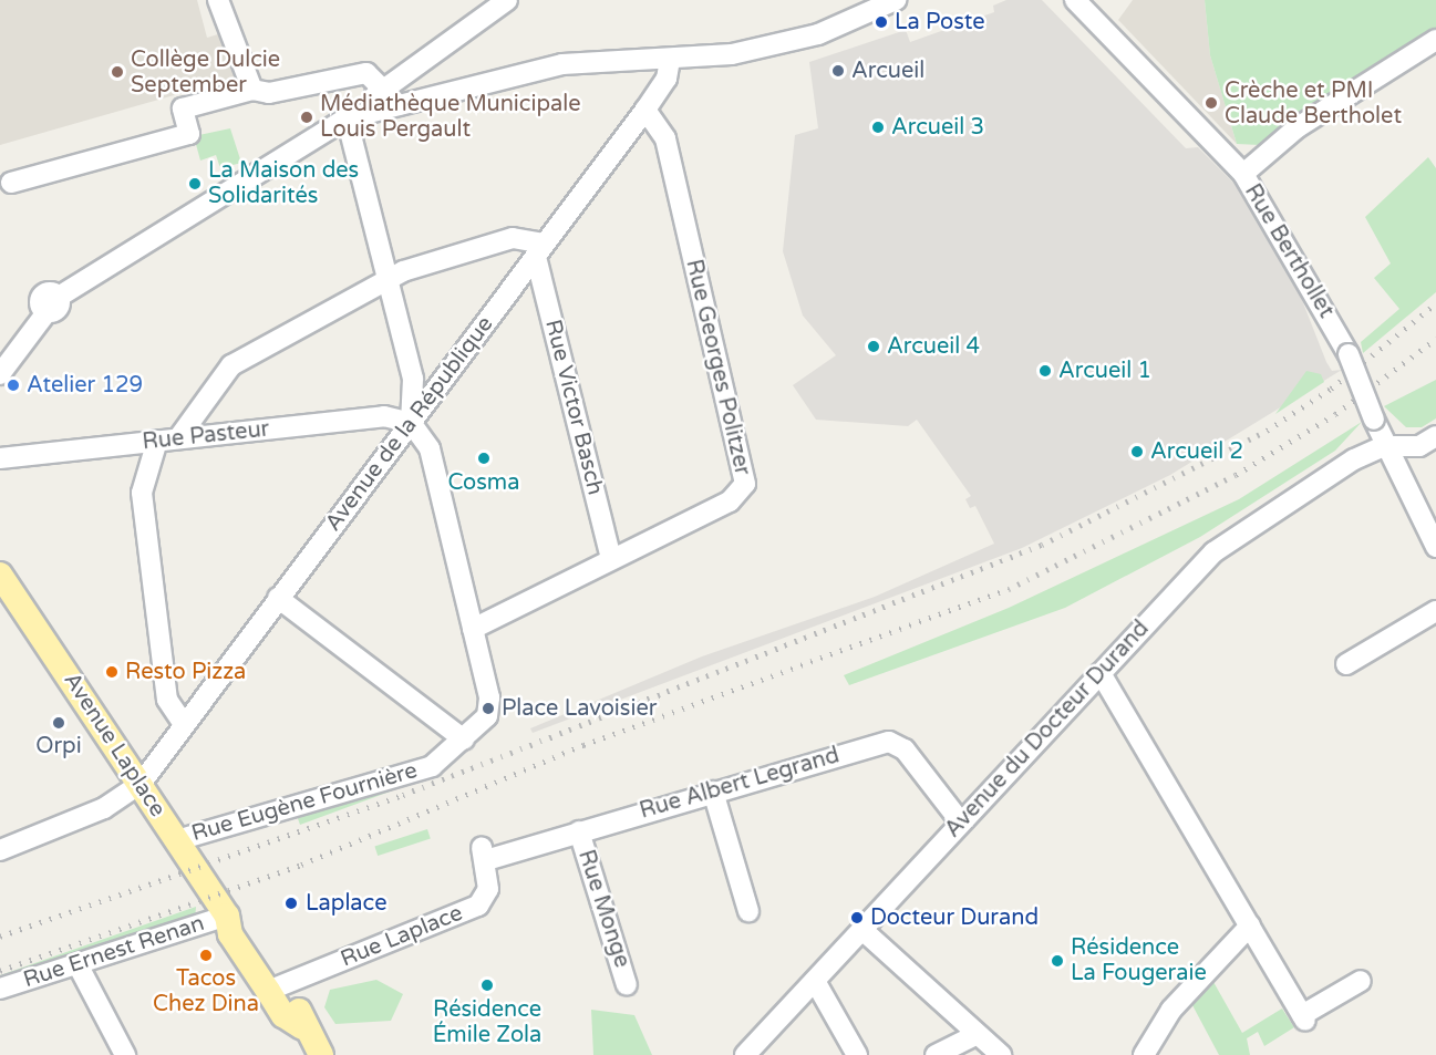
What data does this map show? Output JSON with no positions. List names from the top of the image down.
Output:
{
  "streets": {
    "main road": ["Avenue Laplace"],
    "street": [
      "Rue Berthollet",
      "Rue Georges Politzer",
      "Rue Victor Basch",
      "Avenue de la République",
      "Rue Pasteur",
      "Avenue du Docteur Durand",
      "Rue Albert Legrand",
      "Rue Eugène Fournière",
      "Rue Monge",
      "Rue Laplace",
      "Rue Ernest Renan"
    ]
  },
  "crossings": [
    ["Rue Berthollet", "Avenue du Docteur Durand"],
    ["Rue Georges Politzer", "Rue Victor Basch"],
    ["Rue Georges Politzer", "Avenue de la République"],
    ["Rue Victor Basch", "Avenue de la République"],
    ["Avenue de la République", "Rue Pasteur"],
    ["Avenue de la République", "Avenue Laplace"],
    ["Avenue du Docteur Durand", "Rue Albert Legrand"],
    ["Avenue Laplace", "Rue Eugène Fournière"],
    ["Avenue Laplace", "Rue Laplace"],
    ["Avenue Laplace", "Rue Ernest Renan"],
    ["Rue Albert Legrand", "Rue Monge"],
    ["Rue Albert Legrand", "Rue Laplace"]
  ],
  "places": [
    "La Poste",
    "Arcueil",
    "Collège Dulcie September",
    "Crèche et PMI Claude Bertholet",
    "Médiathèque Municipale Louis Pergault",
    "Arcueil 3",
    "La Maison des Solidarités",
    "Arcueil 4",
    "Arcueil 1",
    "Atelier 129",
    "Arcueil 2",
    "Cosma",
    "Resto Pizza",
    "Place Lavoisier",
    "Orpi",
    "Laplace",
    "Docteur Durand",
    "Tacos Chez Dina",
    "Résidence La Fougeraie",
    "Résidence Émile Zola"
  ]
}
